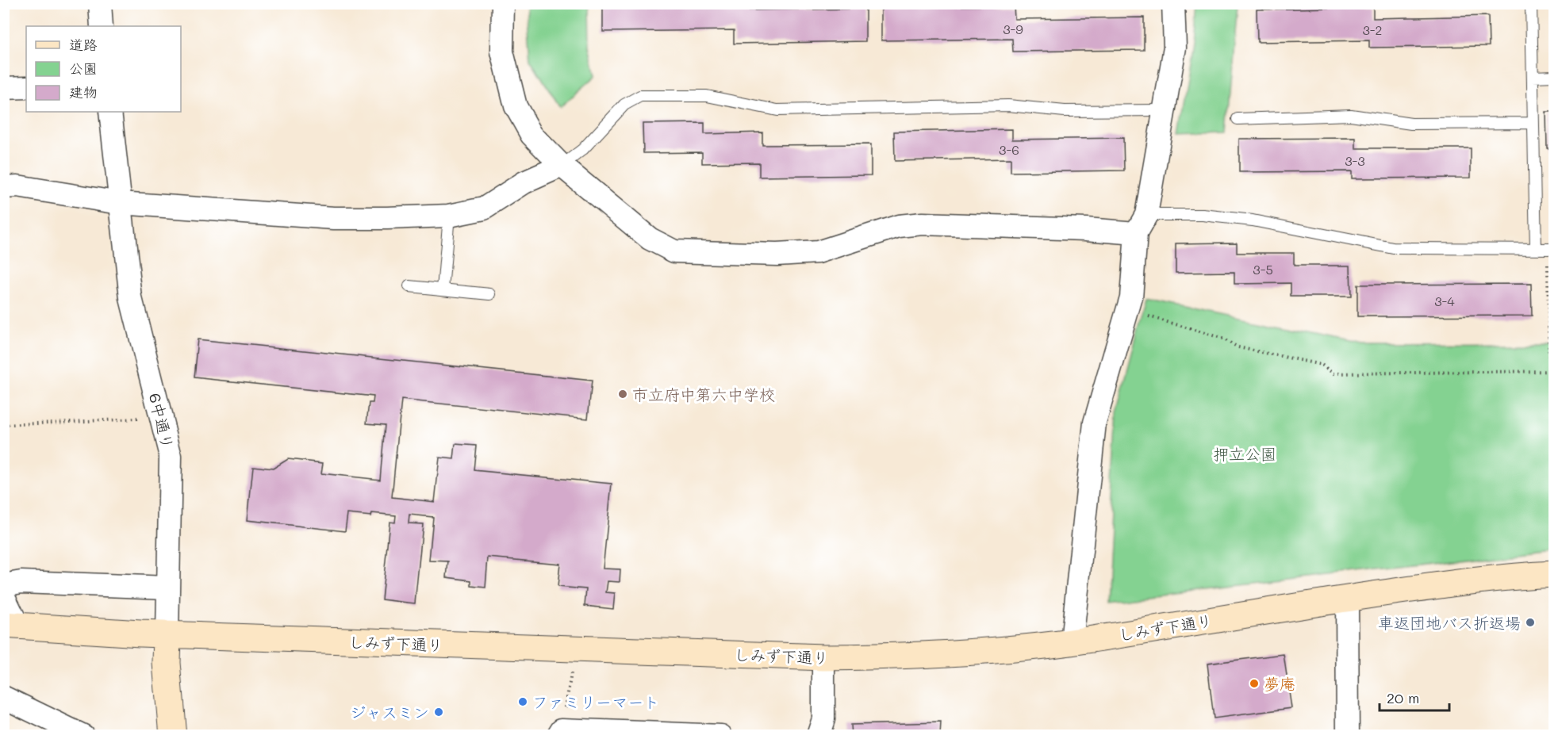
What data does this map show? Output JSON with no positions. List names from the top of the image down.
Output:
{
  "streets": {
    "street": ["6中通り", "しみず下通り"]
  },
  "crossings": [
    ["6中通り", "しみず下通り"]
  ],
  "parks": ["押立公園"],
  "places": [
    "市立府中第六中学校",
    "車返団地バス折返場",
    "夢庵",
    "ファミリーマート",
    "ジャスミン"
  ],
  "house_numbers": [
    "3-9",
    "3-2",
    "3-6",
    "3-3",
    "3-5",
    "3-4"
  ],
  "legend": ["道路", "公園", "建物"],
  "scale_bar": "20 m"
}
